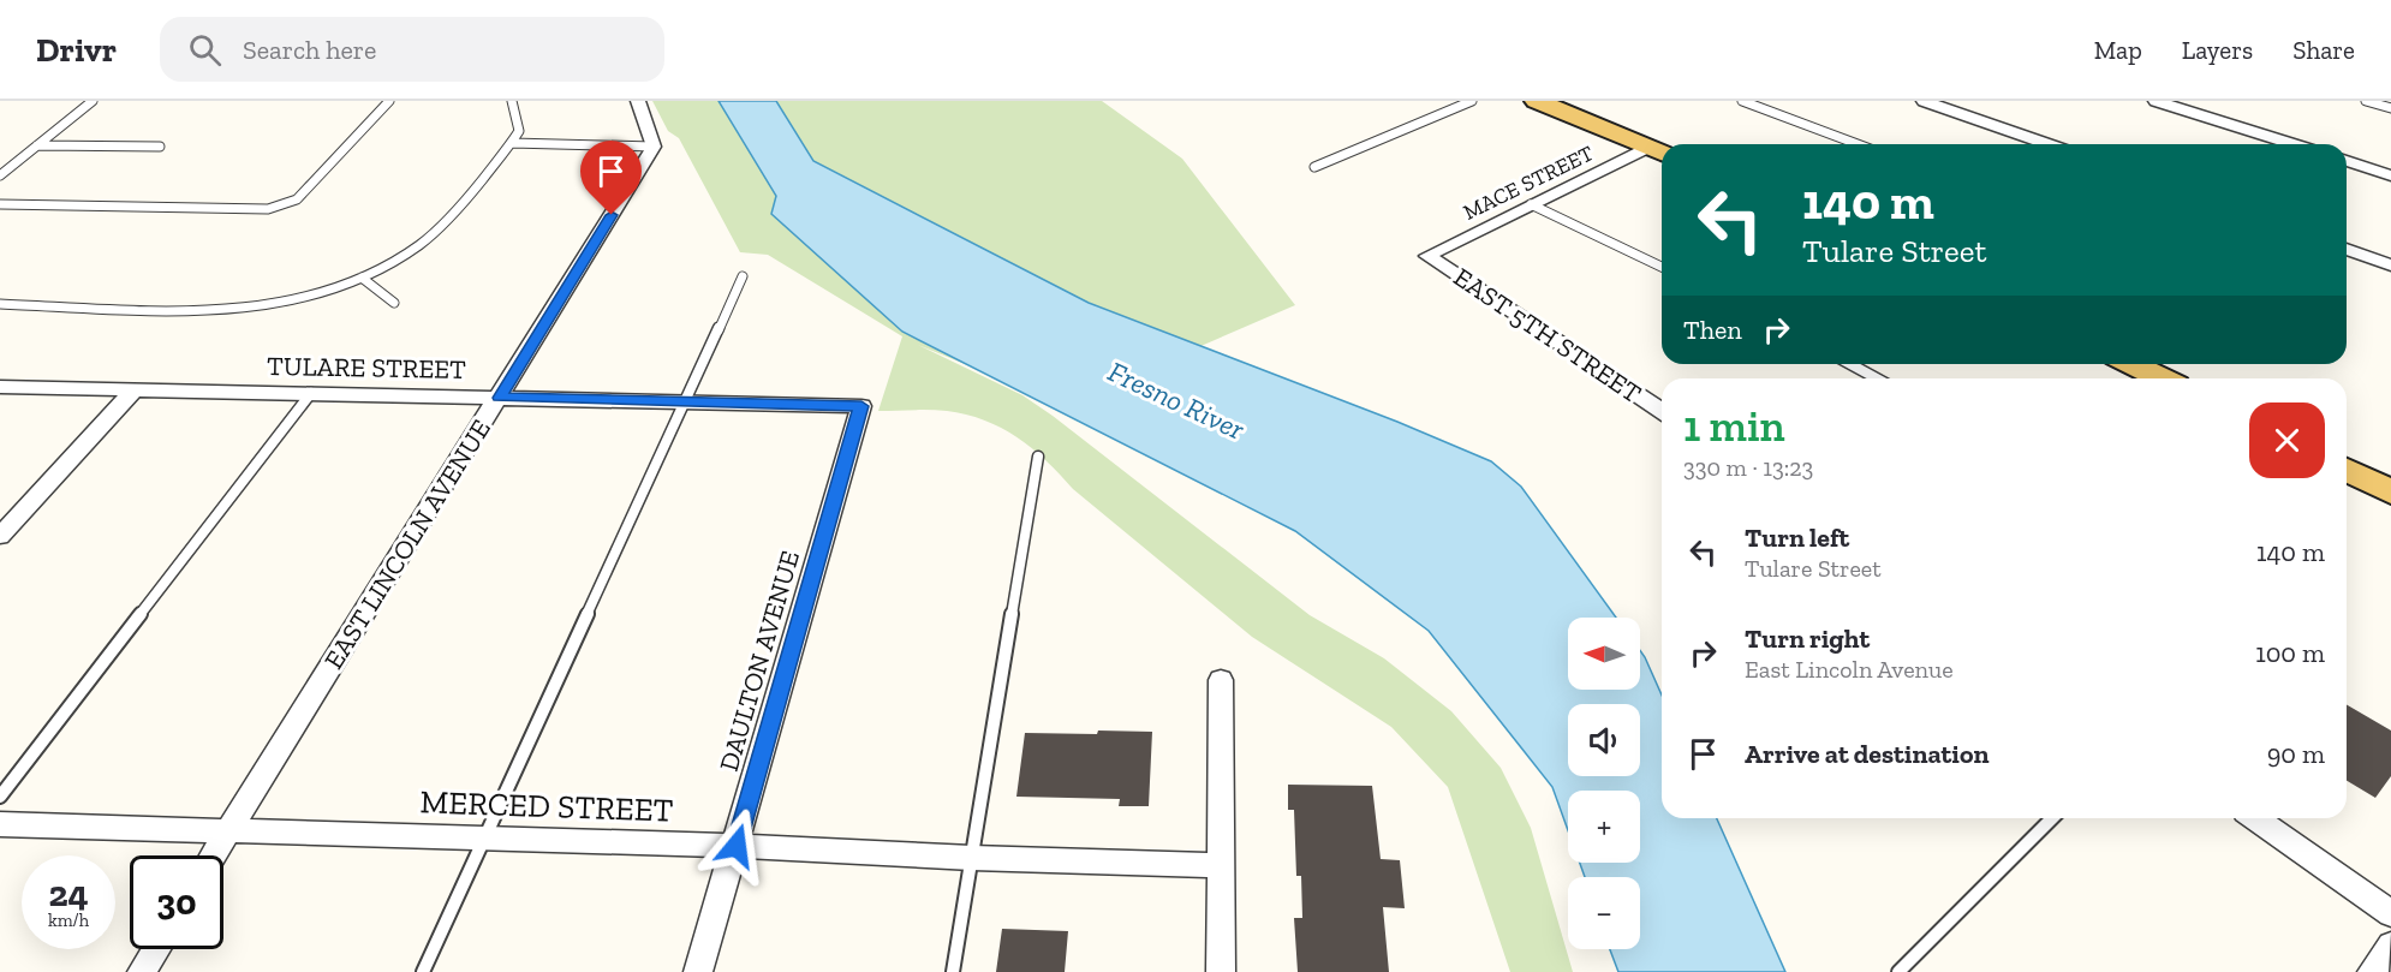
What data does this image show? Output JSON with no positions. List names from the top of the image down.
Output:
{
  "streets": {
    "street": [
      "MACE STREET",
      "EAST 5TH STREET",
      "TULARE STREET",
      "EAST LINCOLN AVENUE",
      "DAULTON AVENUE",
      "MERCED STREET"
    ]
  },
  "crossings": [
    ["MACE STREET", "EAST 5TH STREET"],
    ["TULARE STREET", "EAST LINCOLN AVENUE"],
    ["TULARE STREET", "DAULTON AVENUE"],
    ["EAST LINCOLN AVENUE", "MERCED STREET"],
    ["DAULTON AVENUE", "MERCED STREET"]
  ],
  "water": ["Fresno River"],
  "north": "left",
  "page": {
    "header": "Drivr",
    "search": "Search here",
    "nav": ["Map", "Layers", "Share"],
    "turn": ["140 m", "Tulare Street"],
    "then": "Then",
    "heading": ["1 min", "330 m · 13:23"],
    "list": [
      {
        "name": "Turn left",
        "note": "Tulare Street",
        "value": "140 m"
      },
      {
        "name": "Turn right",
        "note": "East Lincoln Avenue",
        "value": "100 m"
      },
      {
        "name": "Arrive at destination",
        "value": "90 m"
      }
    ],
    "map_buttons": ["+", "−"],
    "speed": "24 km/h",
    "limit": "30"
  }
}
